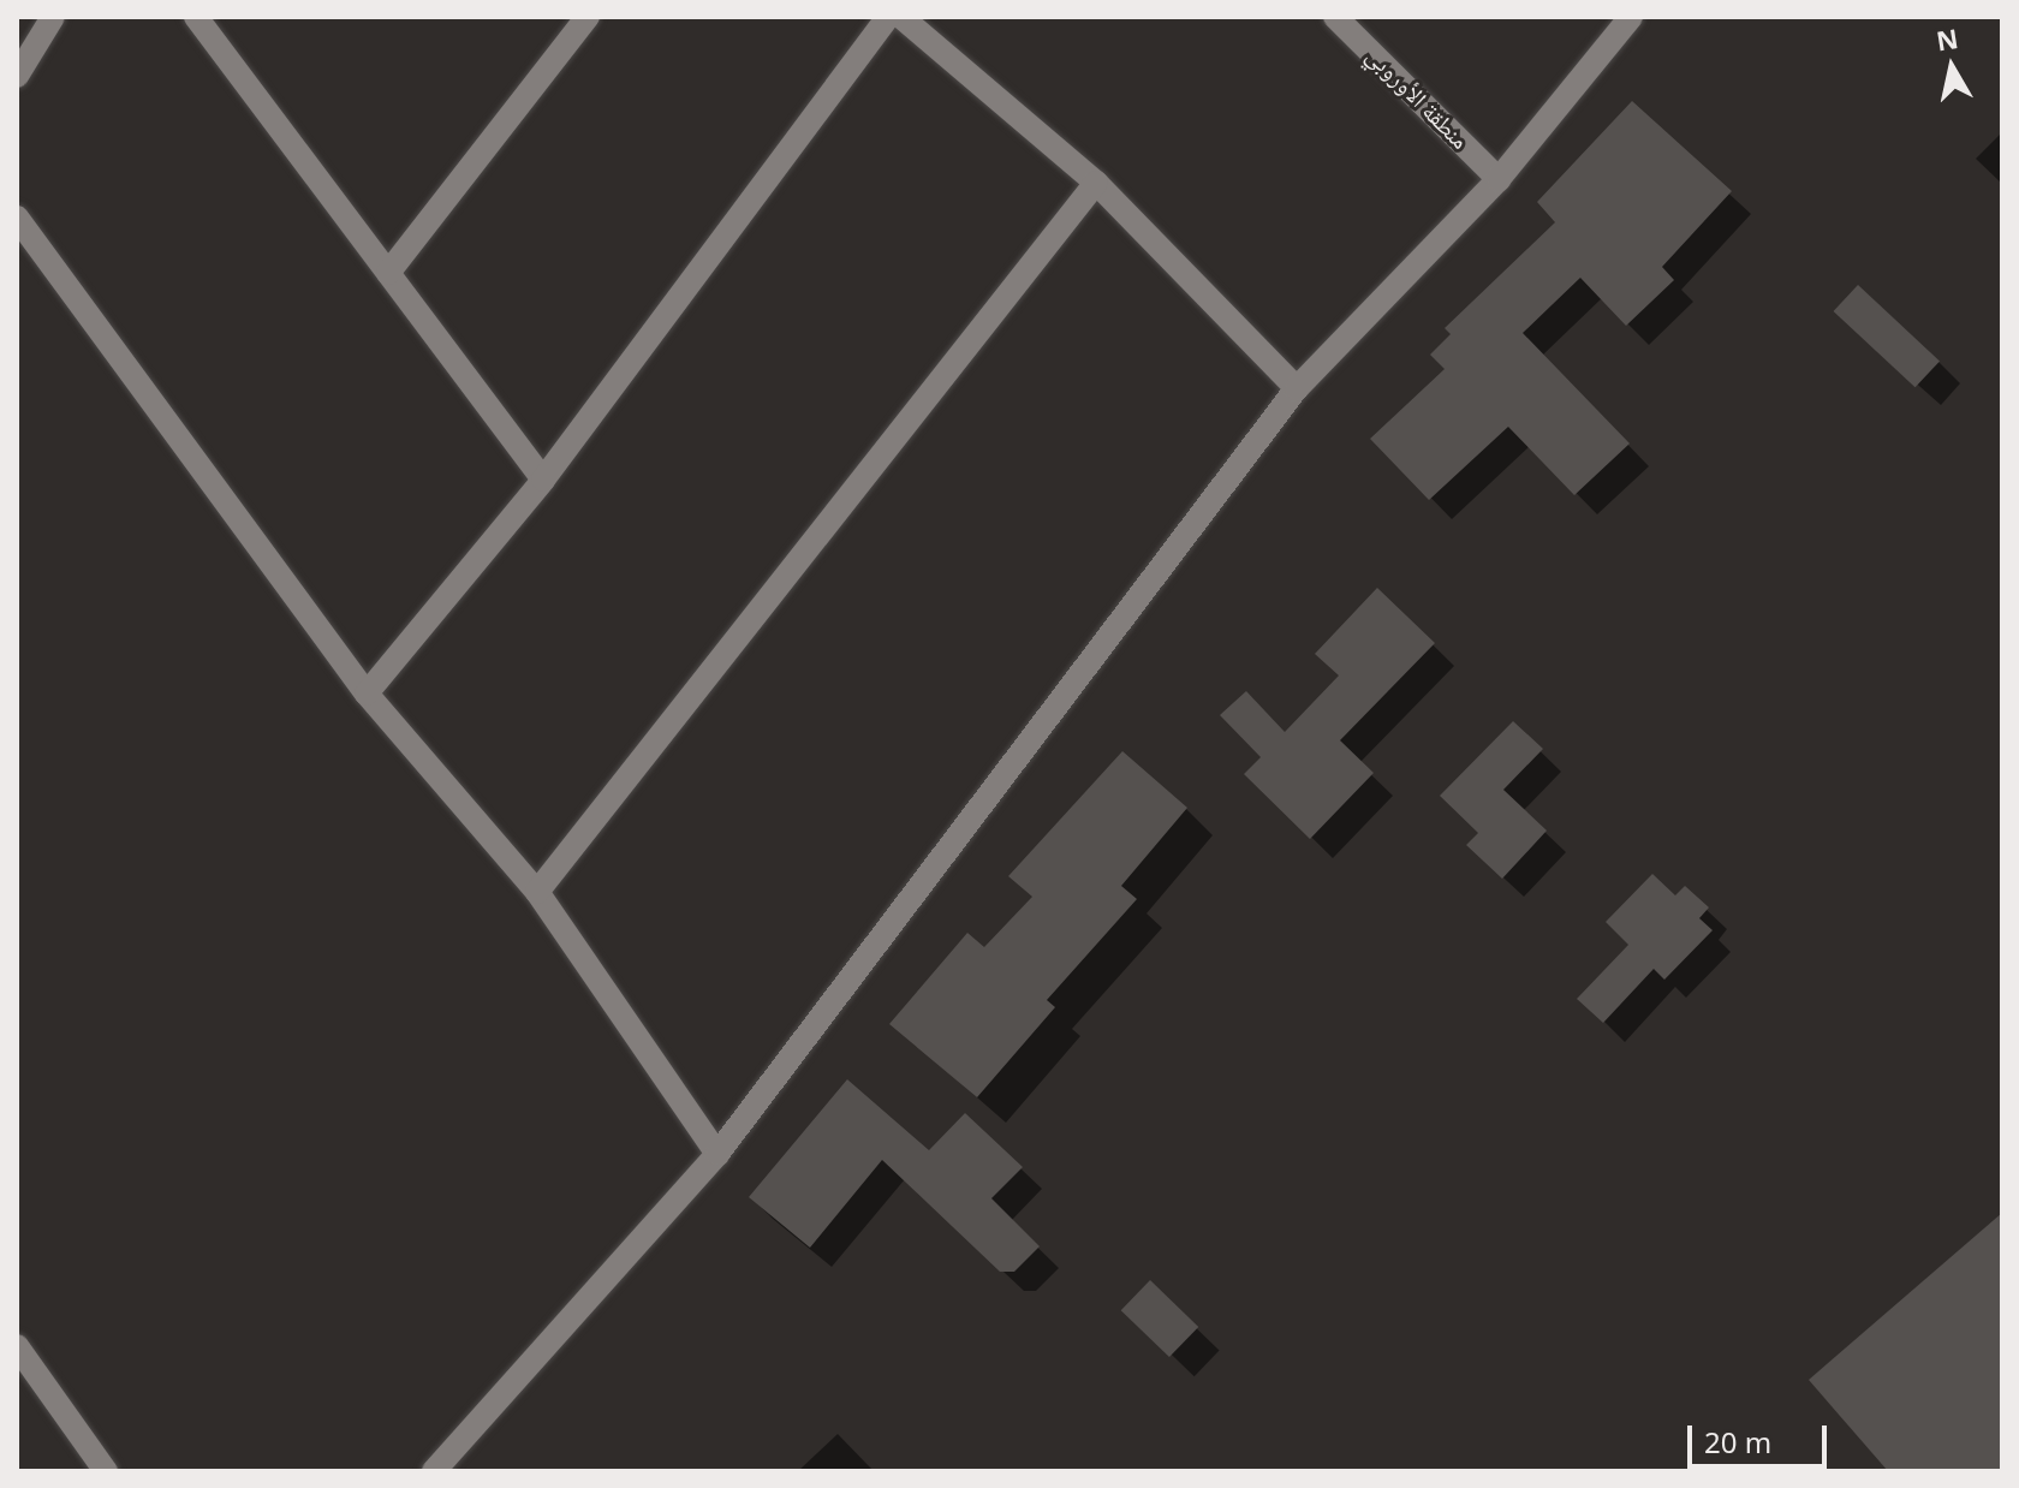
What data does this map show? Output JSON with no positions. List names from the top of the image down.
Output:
{
  "streets": {
    "street": ["منطقة الأوروبي"]
  },
  "scale_bar": "20 m",
  "north": "top"
}
